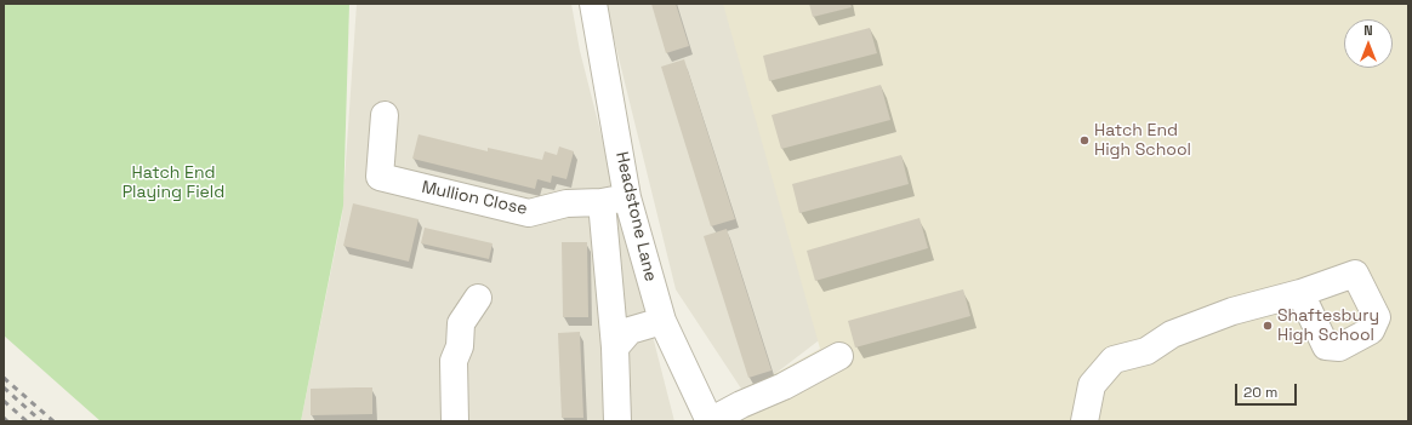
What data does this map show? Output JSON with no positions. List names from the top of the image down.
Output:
{
  "streets": {
    "street": ["Mullion Close", "Headstone Lane"]
  },
  "crossings": [
    ["Mullion Close", "Headstone Lane"]
  ],
  "parks": ["Hatch End Playing Field"],
  "places": ["Hatch End High School", "Shaftesbury High School"],
  "scale_bar": "20 m",
  "north": "top"
}
